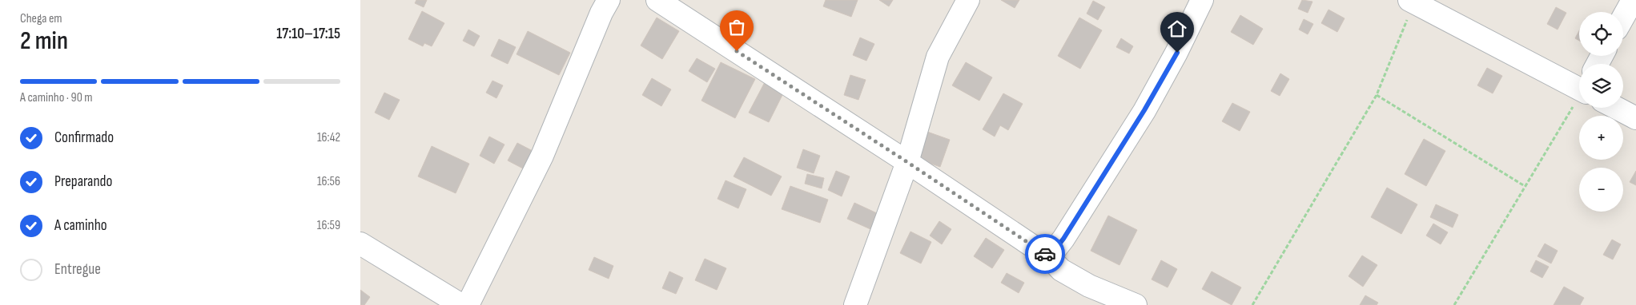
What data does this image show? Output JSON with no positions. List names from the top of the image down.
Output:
{
  "page": {
    "heading": ["2 min", "Chega em", "17:10–17:15"],
    "map_buttons": ["+", "−"],
    "bar": "A caminho · 90 m",
    "list": [
      ["Confirmado", "16:42"],
      ["Preparando", "16:56"],
      ["A caminho", "16:59"],
      "Entregue"
    ]
  }
}
